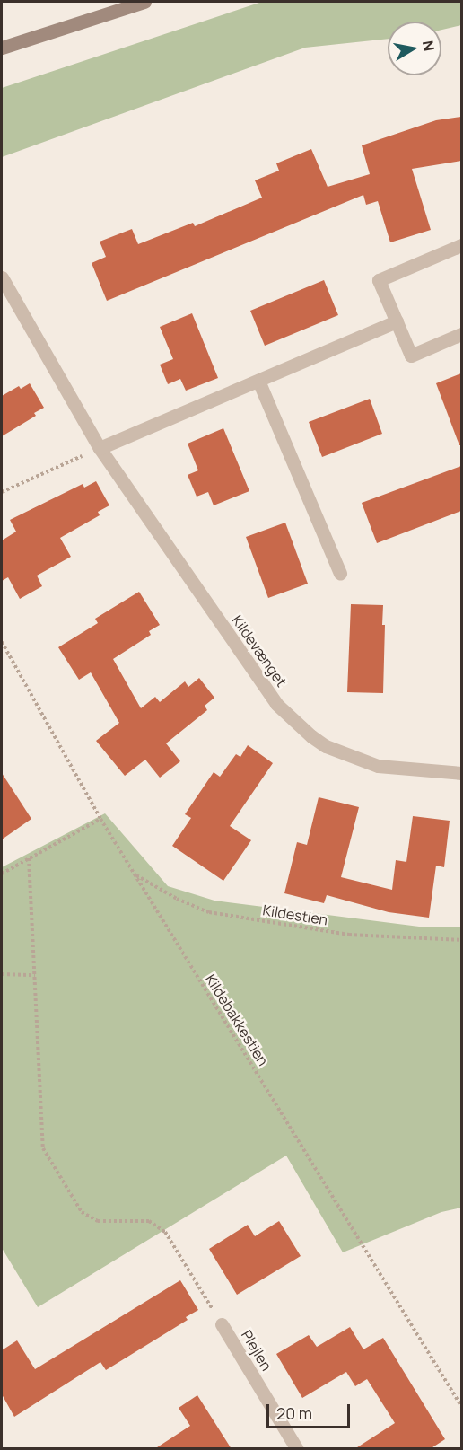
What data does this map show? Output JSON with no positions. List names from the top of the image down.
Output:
{
  "streets": {
    "street": ["Kildevænget", "Plejlen"],
    "path": ["Kildestien", "Kildebakkestien"]
  },
  "crossings": [
    ["Kildestien", "Kildebakkestien"]
  ],
  "scale_bar": "20 m",
  "north": "right"
}
